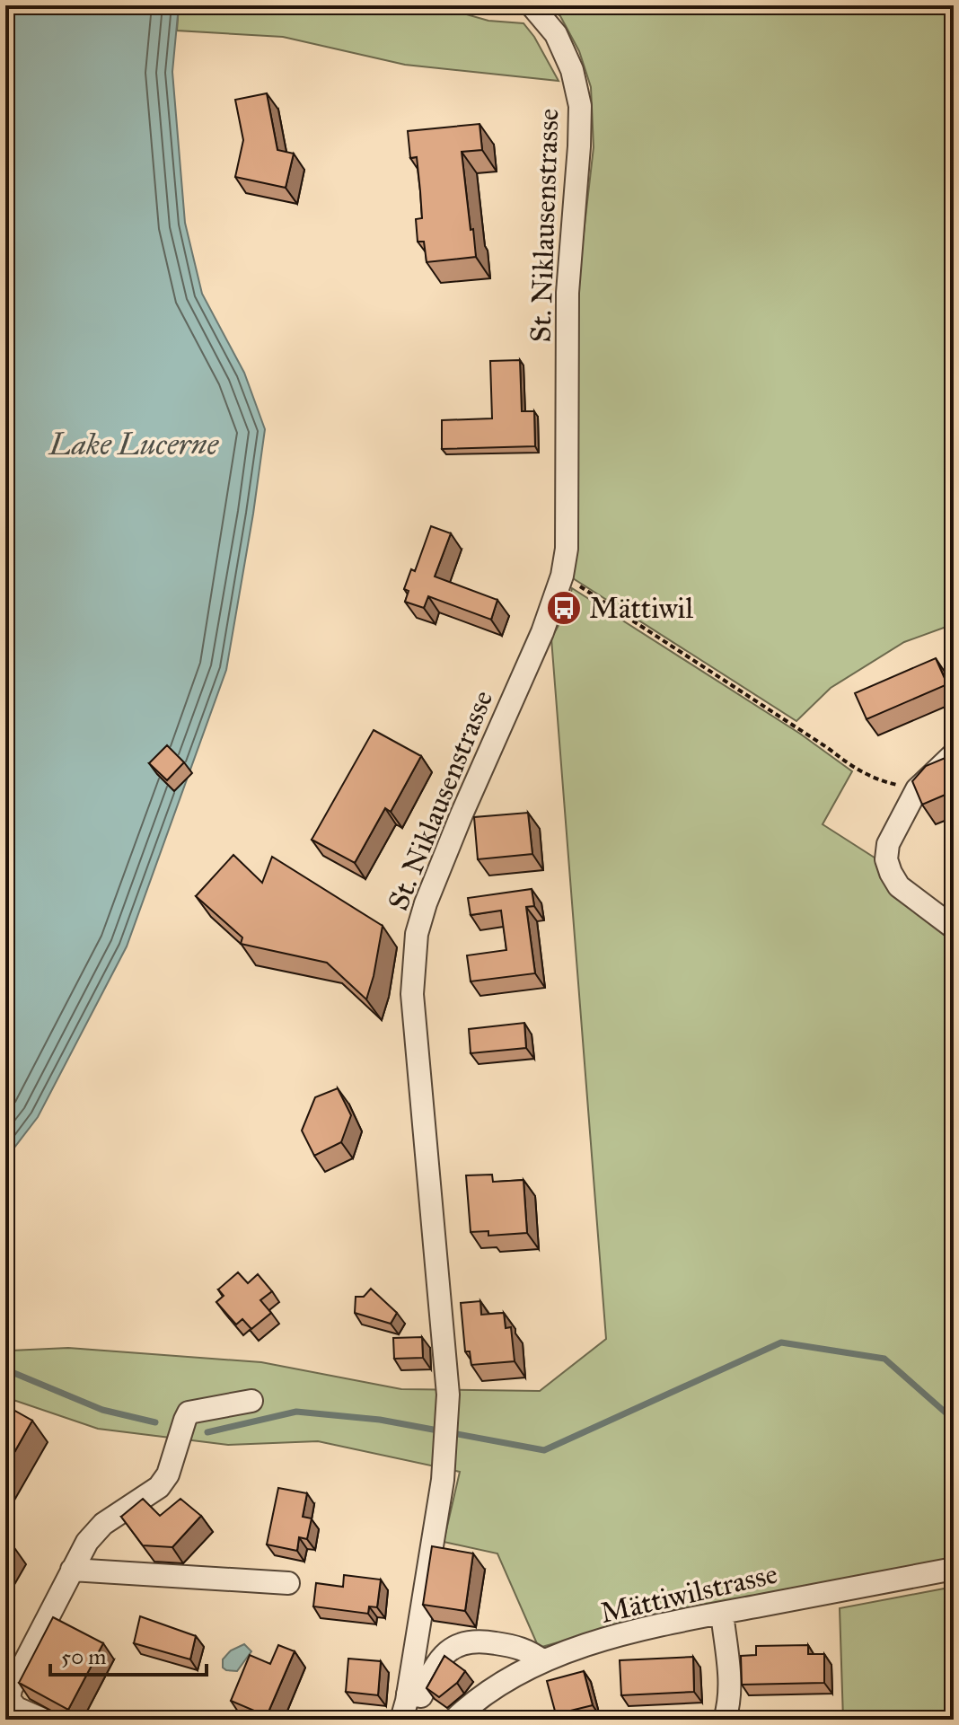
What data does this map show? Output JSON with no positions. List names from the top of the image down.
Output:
{
  "streets": {
    "street": ["St. Niklausenstrasse", "Mättiwilstrasse"]
  },
  "water": ["Lake Lucerne"],
  "places": {
    "bus stop": ["Mättiwil"]
  },
  "scale_bar": "50 m"
}
